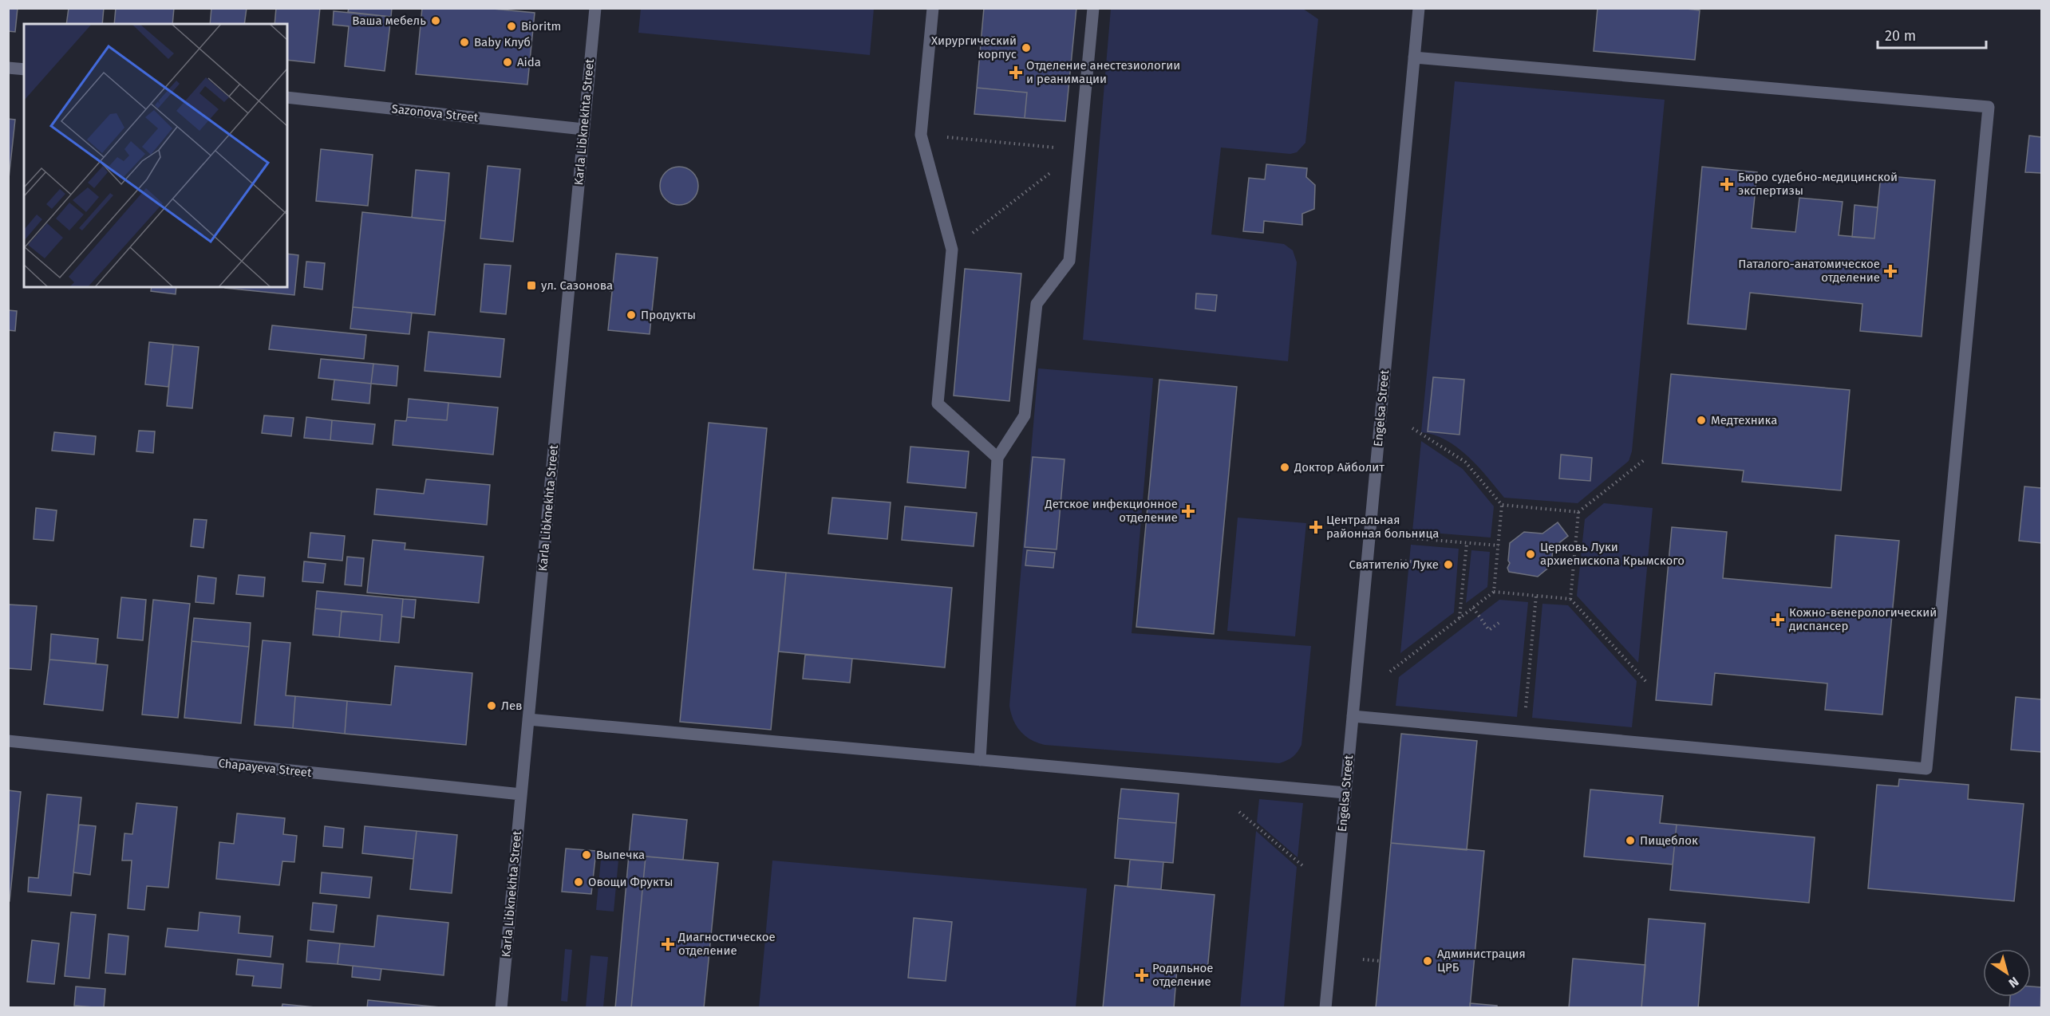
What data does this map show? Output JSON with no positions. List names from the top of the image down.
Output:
{
  "streets": {
    "street": [
      "Sazonova Street",
      "Karla Libknekhta Street",
      "Engelsa Street",
      "Chapayeva Street"
    ]
  },
  "crossings": [
    ["Sazonova Street", "Karla Libknekhta Street"],
    ["Karla Libknekhta Street", "Chapayeva Street"]
  ],
  "places": {
    "other": [
      "Ваша мебель",
      "Bioritm",
      "Baby Клуб",
      "Хирургический корпус",
      "Aida",
      "Продукты",
      "Медтехника",
      "Доктор Айболит",
      "Церковь Луки архиепископа Крымского",
      "Святителю Луке",
      "Лев",
      "Пищеблок",
      "Выпечка",
      "Овощи Фрукты",
      "Администрация ЦРБ"
    ],
    "health": [
      "Отделение анестезиологии и реанимации",
      "Бюро судебно-медицинской экспертизы",
      "Паталого-анатомическое отделение",
      "Детское инфекционное отделение",
      "Центральная районная больница",
      "Кожно-венерологический диспансер",
      "Диагностическое отделение",
      "Родильное отделение"
    ],
    "transit": ["ул. Сазонова"]
  },
  "scale_bar": "20 m",
  "north": "bottom right"
}
